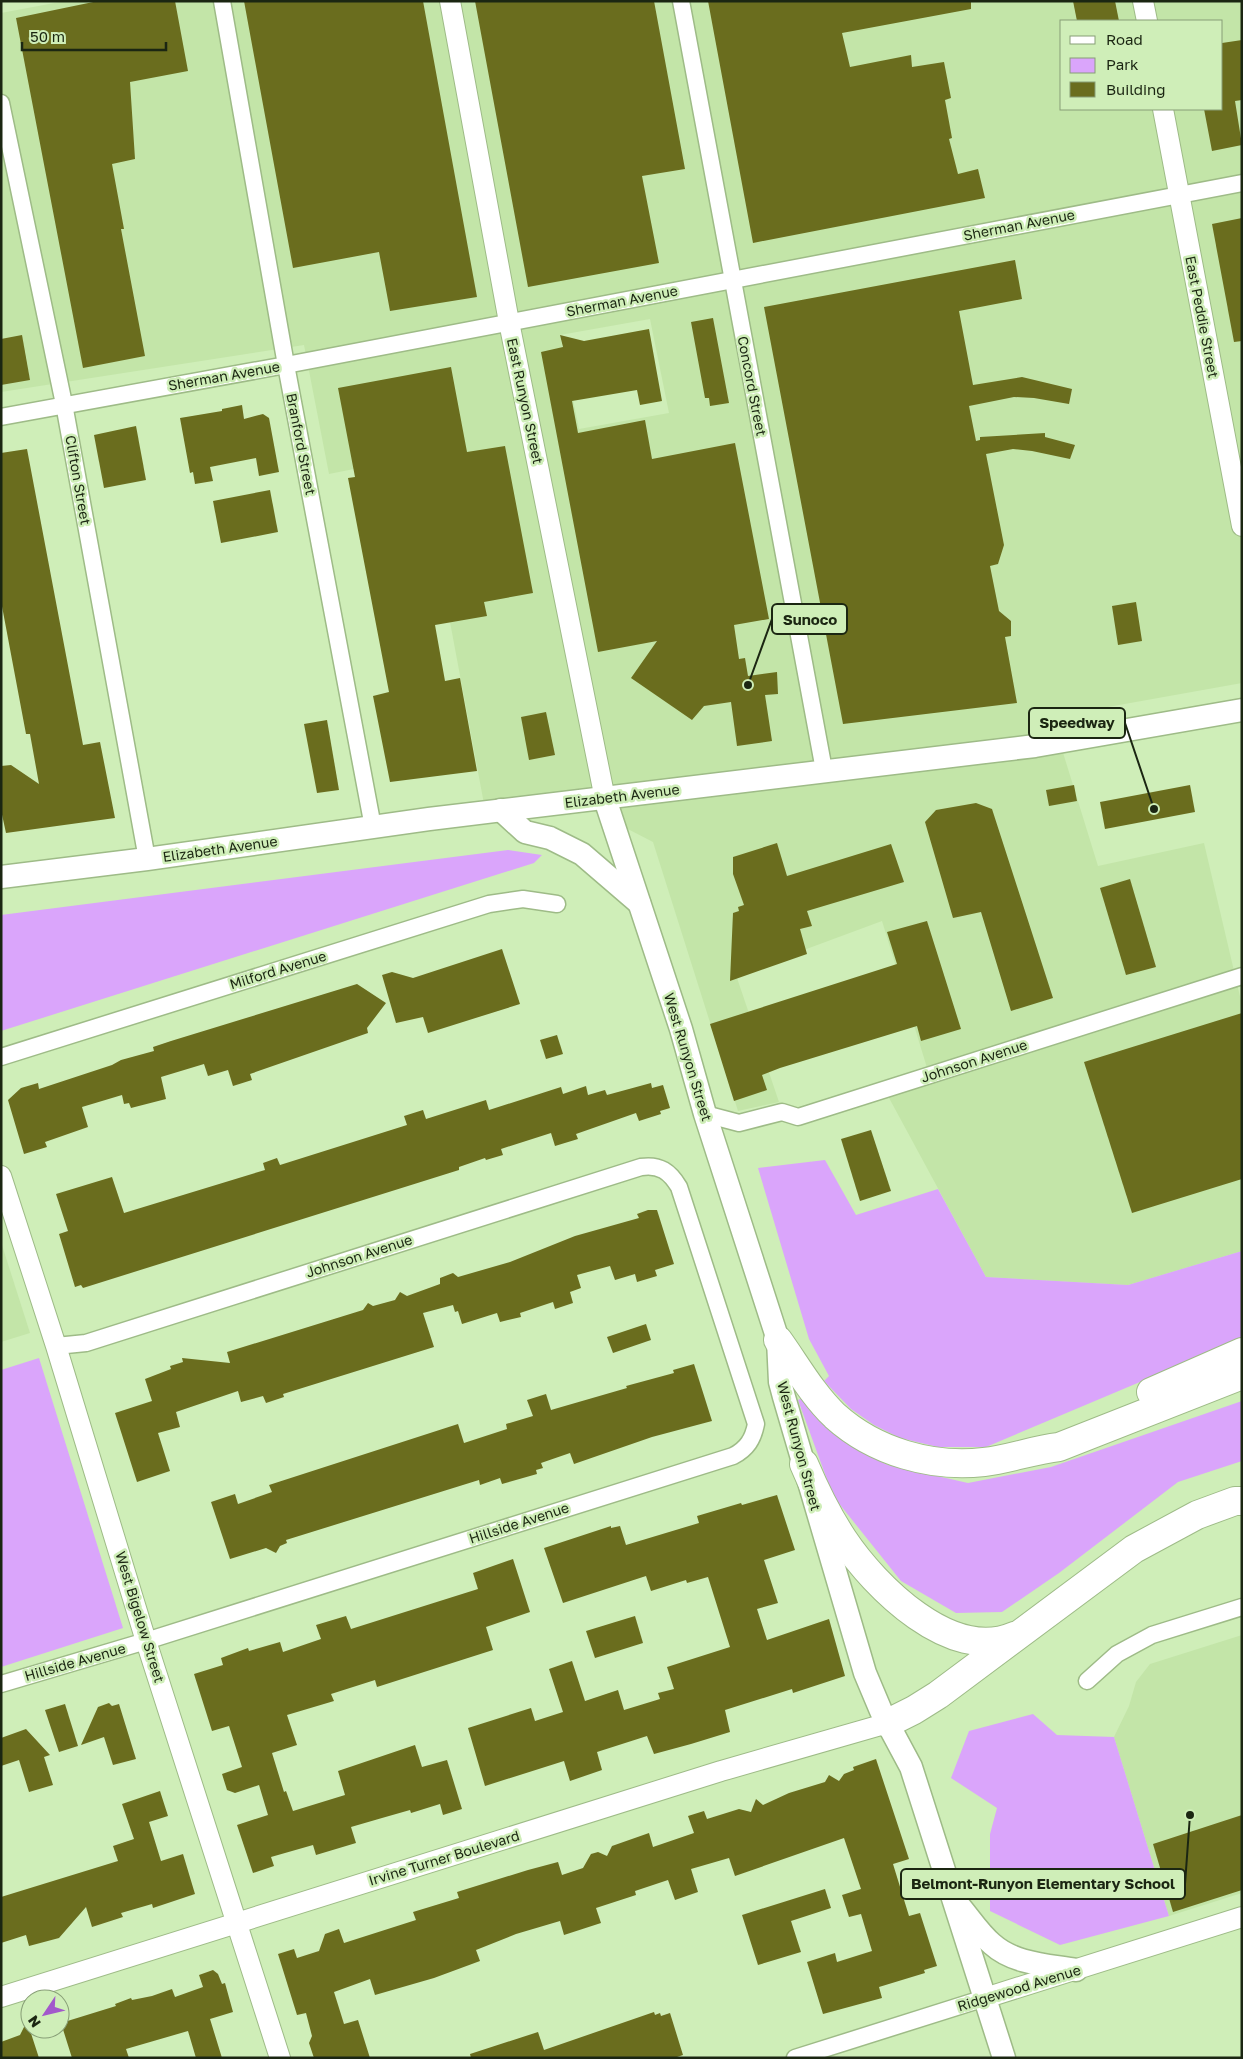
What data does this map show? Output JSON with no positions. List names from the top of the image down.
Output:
{
  "streets": {
    "main road": ["Elizabeth Avenue", "West Runyon Street"],
    "street": [
      "Sherman Avenue",
      "East Peddie Street",
      "Concord Street",
      "East Runyon Street",
      "Branford Street",
      "Clifton Street",
      "Milford Avenue",
      "Johnson Avenue",
      "Hillside Avenue",
      "West Bigelow Street",
      "Irvine Turner Boulevard",
      "Ridgewood Avenue"
    ]
  },
  "crossings": [
    ["Sherman Avenue", "East Peddie Street"],
    ["Sherman Avenue", "Concord Street"],
    ["Sherman Avenue", "East Runyon Street"],
    ["Sherman Avenue", "Branford Street"],
    ["Sherman Avenue", "Clifton Street"],
    ["Concord Street", "Elizabeth Avenue"],
    ["East Runyon Street", "Elizabeth Avenue"],
    ["East Runyon Street", "West Runyon Street"],
    ["Branford Street", "Elizabeth Avenue"],
    ["Clifton Street", "Elizabeth Avenue"],
    ["Elizabeth Avenue", "West Runyon Street"],
    ["West Runyon Street", "Johnson Avenue"],
    ["West Runyon Street", "Irvine Turner Boulevard"],
    ["West Runyon Street", "Ridgewood Avenue"],
    ["Johnson Avenue", "Hillside Avenue"],
    ["Johnson Avenue", "West Bigelow Street"],
    ["Hillside Avenue", "West Bigelow Street"],
    ["West Bigelow Street", "Irvine Turner Boulevard"]
  ],
  "places": ["Sunoco", "Speedway", "Belmont-Runyon Elementary School"],
  "legend": ["Road", "Park", "Building"],
  "scale_bar": "50 m",
  "north": "bottom left"
}
